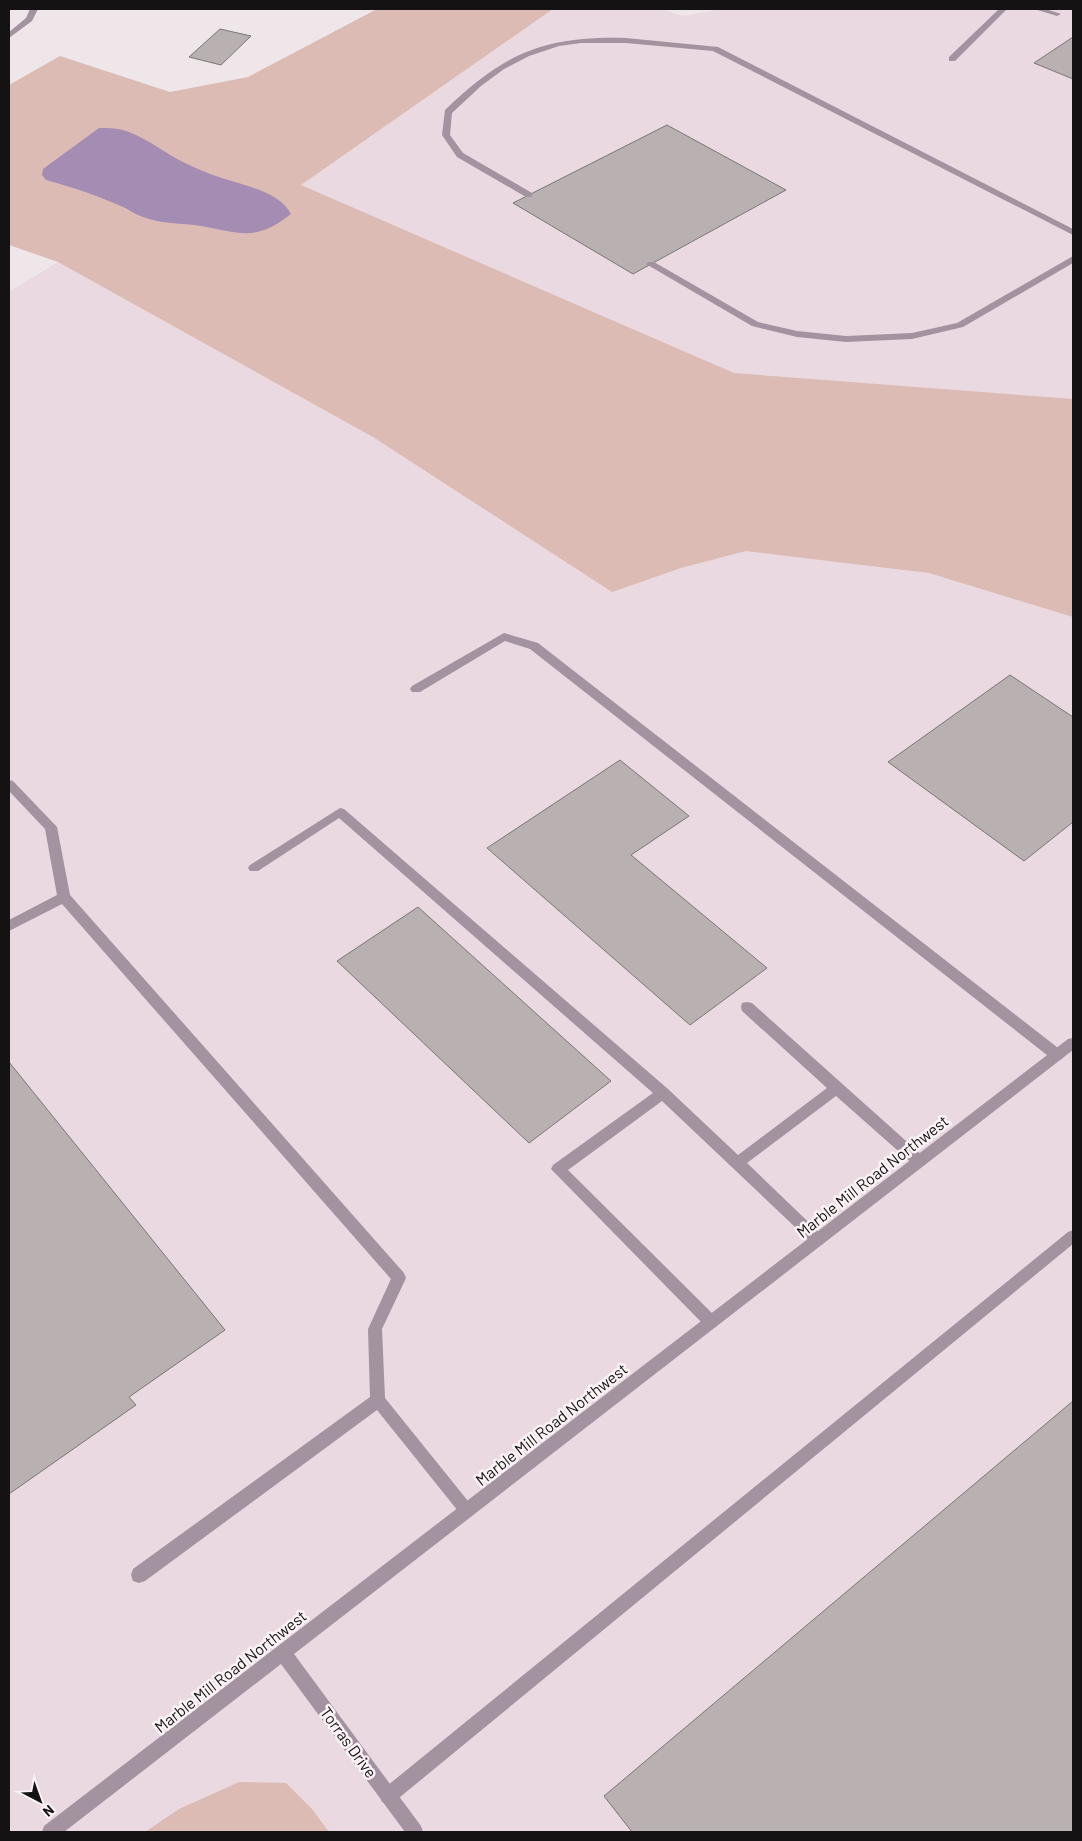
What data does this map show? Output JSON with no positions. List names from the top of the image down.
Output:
{
  "streets": {
    "street": ["Marble Mill Road Northwest", "Torras Drive"]
  },
  "crossings": [
    ["Marble Mill Road Northwest", "Torras Drive"]
  ],
  "north": "bottom right"
}
